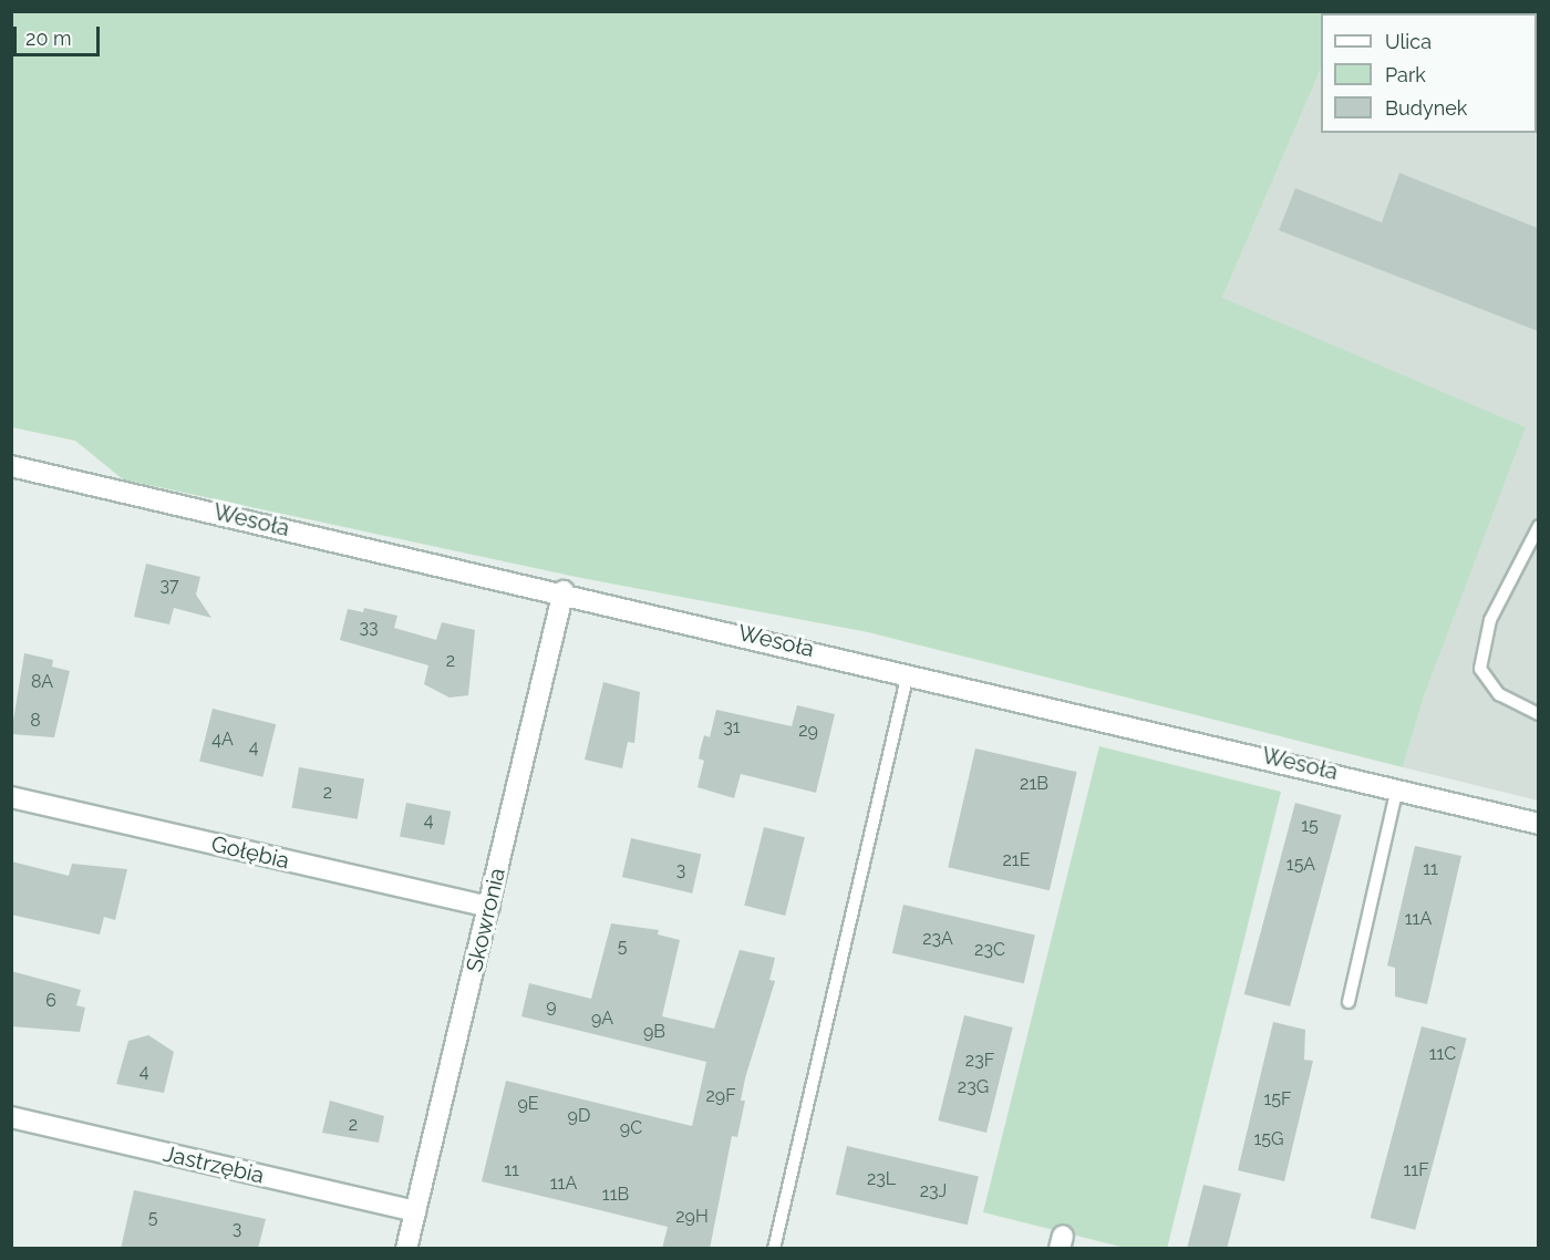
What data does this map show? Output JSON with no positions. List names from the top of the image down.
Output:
{
  "streets": {
    "street": [
      "Wesoła",
      "Gołębia",
      "Skowronia",
      "Jastrzębia"
    ]
  },
  "crossings": [
    ["Wesoła", "Skowronia"],
    ["Gołębia", "Skowronia"],
    ["Skowronia", "Jastrzębia"]
  ],
  "house_numbers": [
    "37",
    "33",
    "2",
    "8A",
    "8",
    "31",
    "29",
    "4A",
    "4",
    "21B",
    "2",
    "4",
    "15",
    "21E",
    "15A",
    "11",
    "3",
    "11A",
    "23A",
    "5",
    "23C",
    "6",
    "9",
    "9A",
    "9B",
    "11C",
    "23F",
    "4",
    "23G",
    "29F",
    "15F",
    "9E",
    "9D",
    "2",
    "9C",
    "15G",
    "11",
    "11F",
    "23L",
    "11A",
    "23J",
    "11B",
    "29H",
    "5",
    "3"
  ],
  "legend": ["Ulica", "Park", "Budynek"],
  "scale_bar": "20 m"
}
